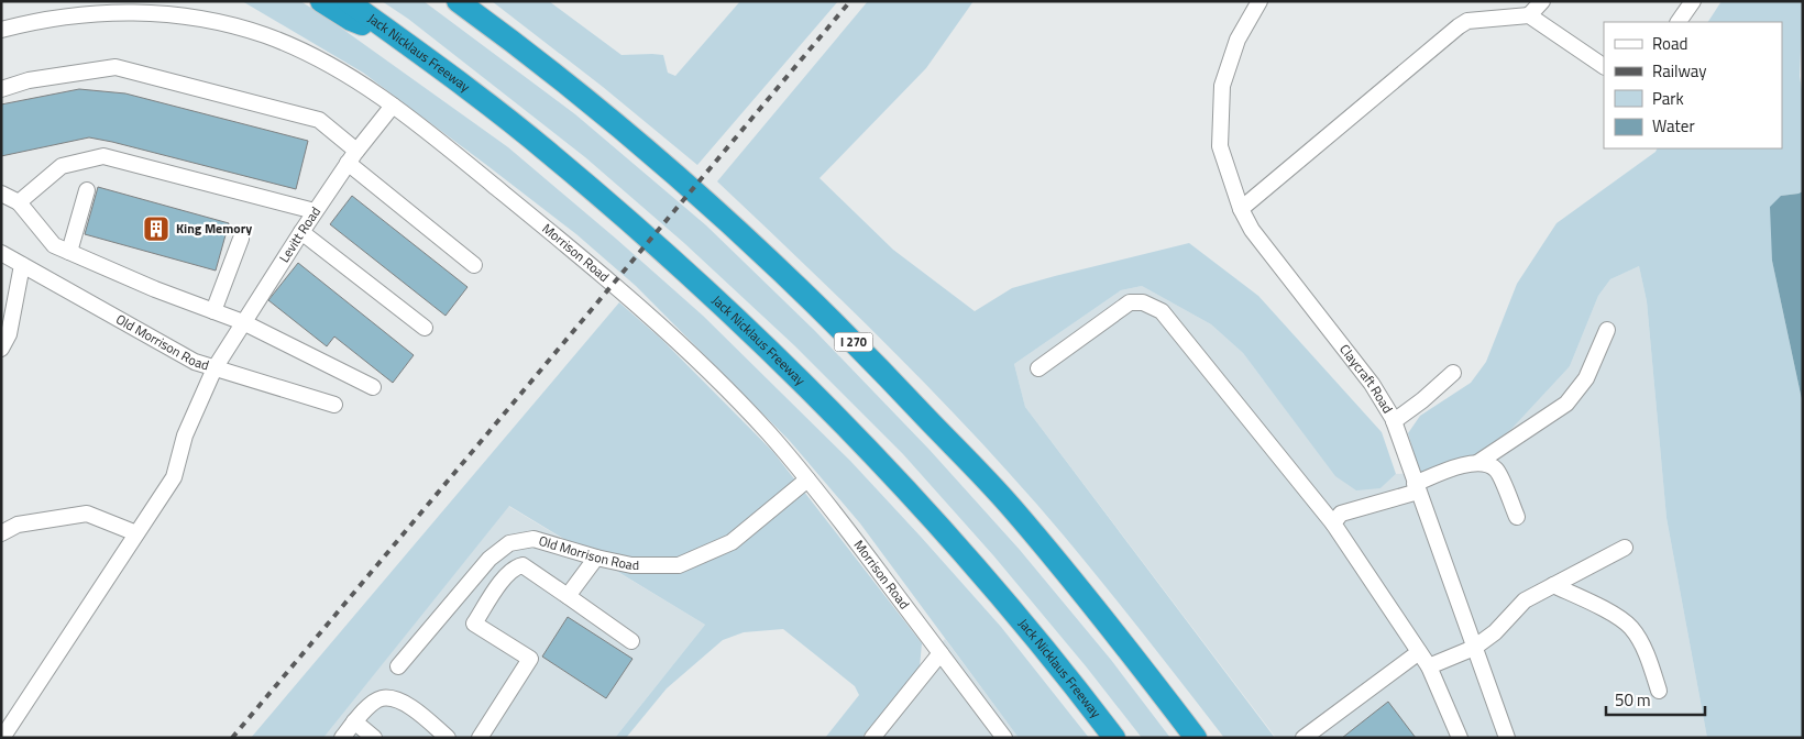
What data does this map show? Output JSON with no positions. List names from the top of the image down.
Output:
{
  "streets": {
    "highway": ["Jack Nicklaus Freeway", "I 270"],
    "street": [
      "Levitt Road",
      "Morrison Road",
      "Old Morrison Road",
      "Claycraft Road"
    ]
  },
  "crossings": [
    ["Levitt Road", "Morrison Road"],
    ["Levitt Road", "Old Morrison Road"],
    ["Morrison Road", "Old Morrison Road"]
  ],
  "places": {
    "building": ["King Memory"]
  },
  "legend": [
    "Road",
    "Railway",
    "Park",
    "Water"
  ],
  "scale_bar": "50 m"
}
